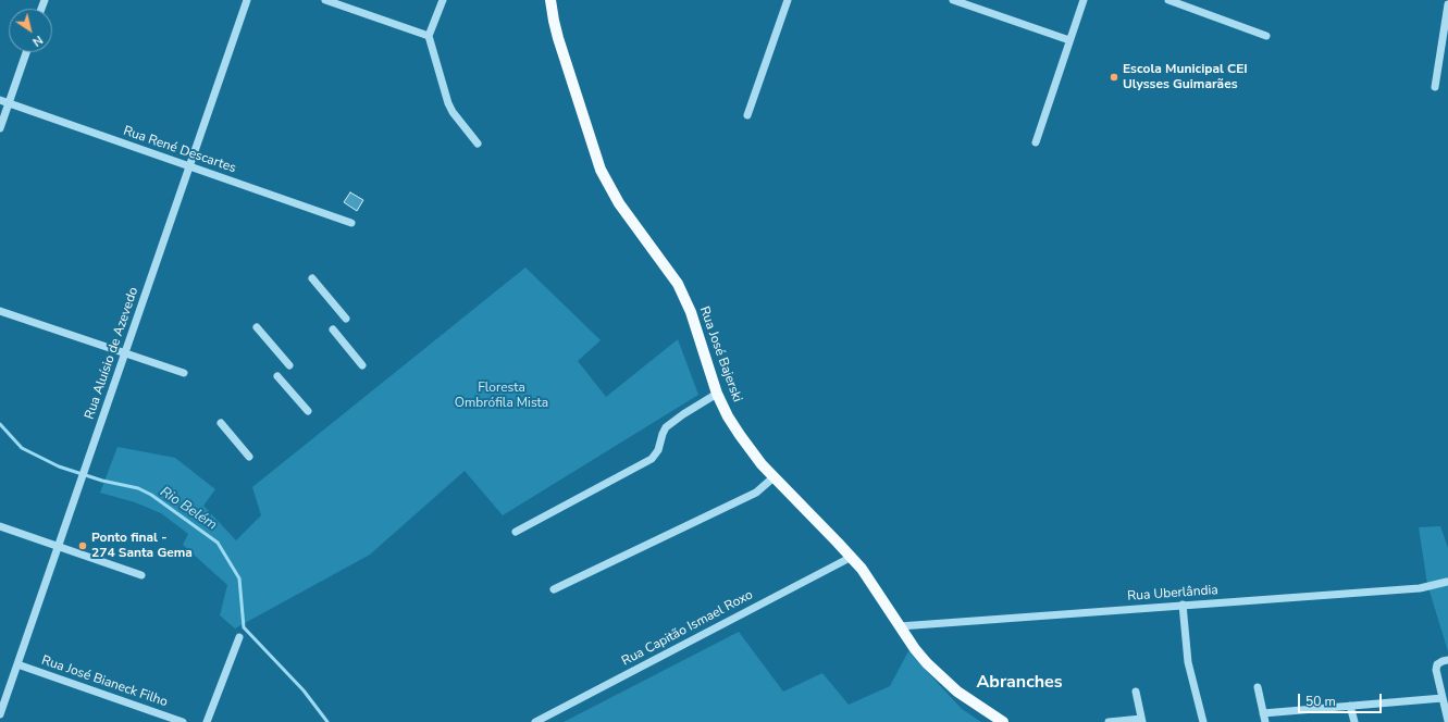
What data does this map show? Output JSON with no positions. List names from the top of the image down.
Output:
{
  "streets": {
    "main road": ["Rua José Bajerski"],
    "street": [
      "Rua René Descartes",
      "Rua Aluísio de Azevedo",
      "Rua Uberlândia",
      "Rua Capitão Ismael Roxo",
      "Rua José Bianeck Filho"
    ]
  },
  "crossings": [
    ["Rua René Descartes", "Rua Aluísio de Azevedo"],
    ["Rua Aluísio de Azevedo", "Rua José Bianeck Filho"],
    ["Rua José Bajerski", "Rua Uberlândia"],
    ["Rua José Bajerski", "Rua Capitão Ismael Roxo"]
  ],
  "districts": ["Abranches"],
  "water": ["Rio Belém"],
  "parks": ["Floresta Ombrófila Mista"],
  "places": ["Escola Municipal CEI Ulysses Guimarães", "Ponto final - 274 Santa Gema"],
  "scale_bar": "50 m",
  "north": "bottom right"
}
